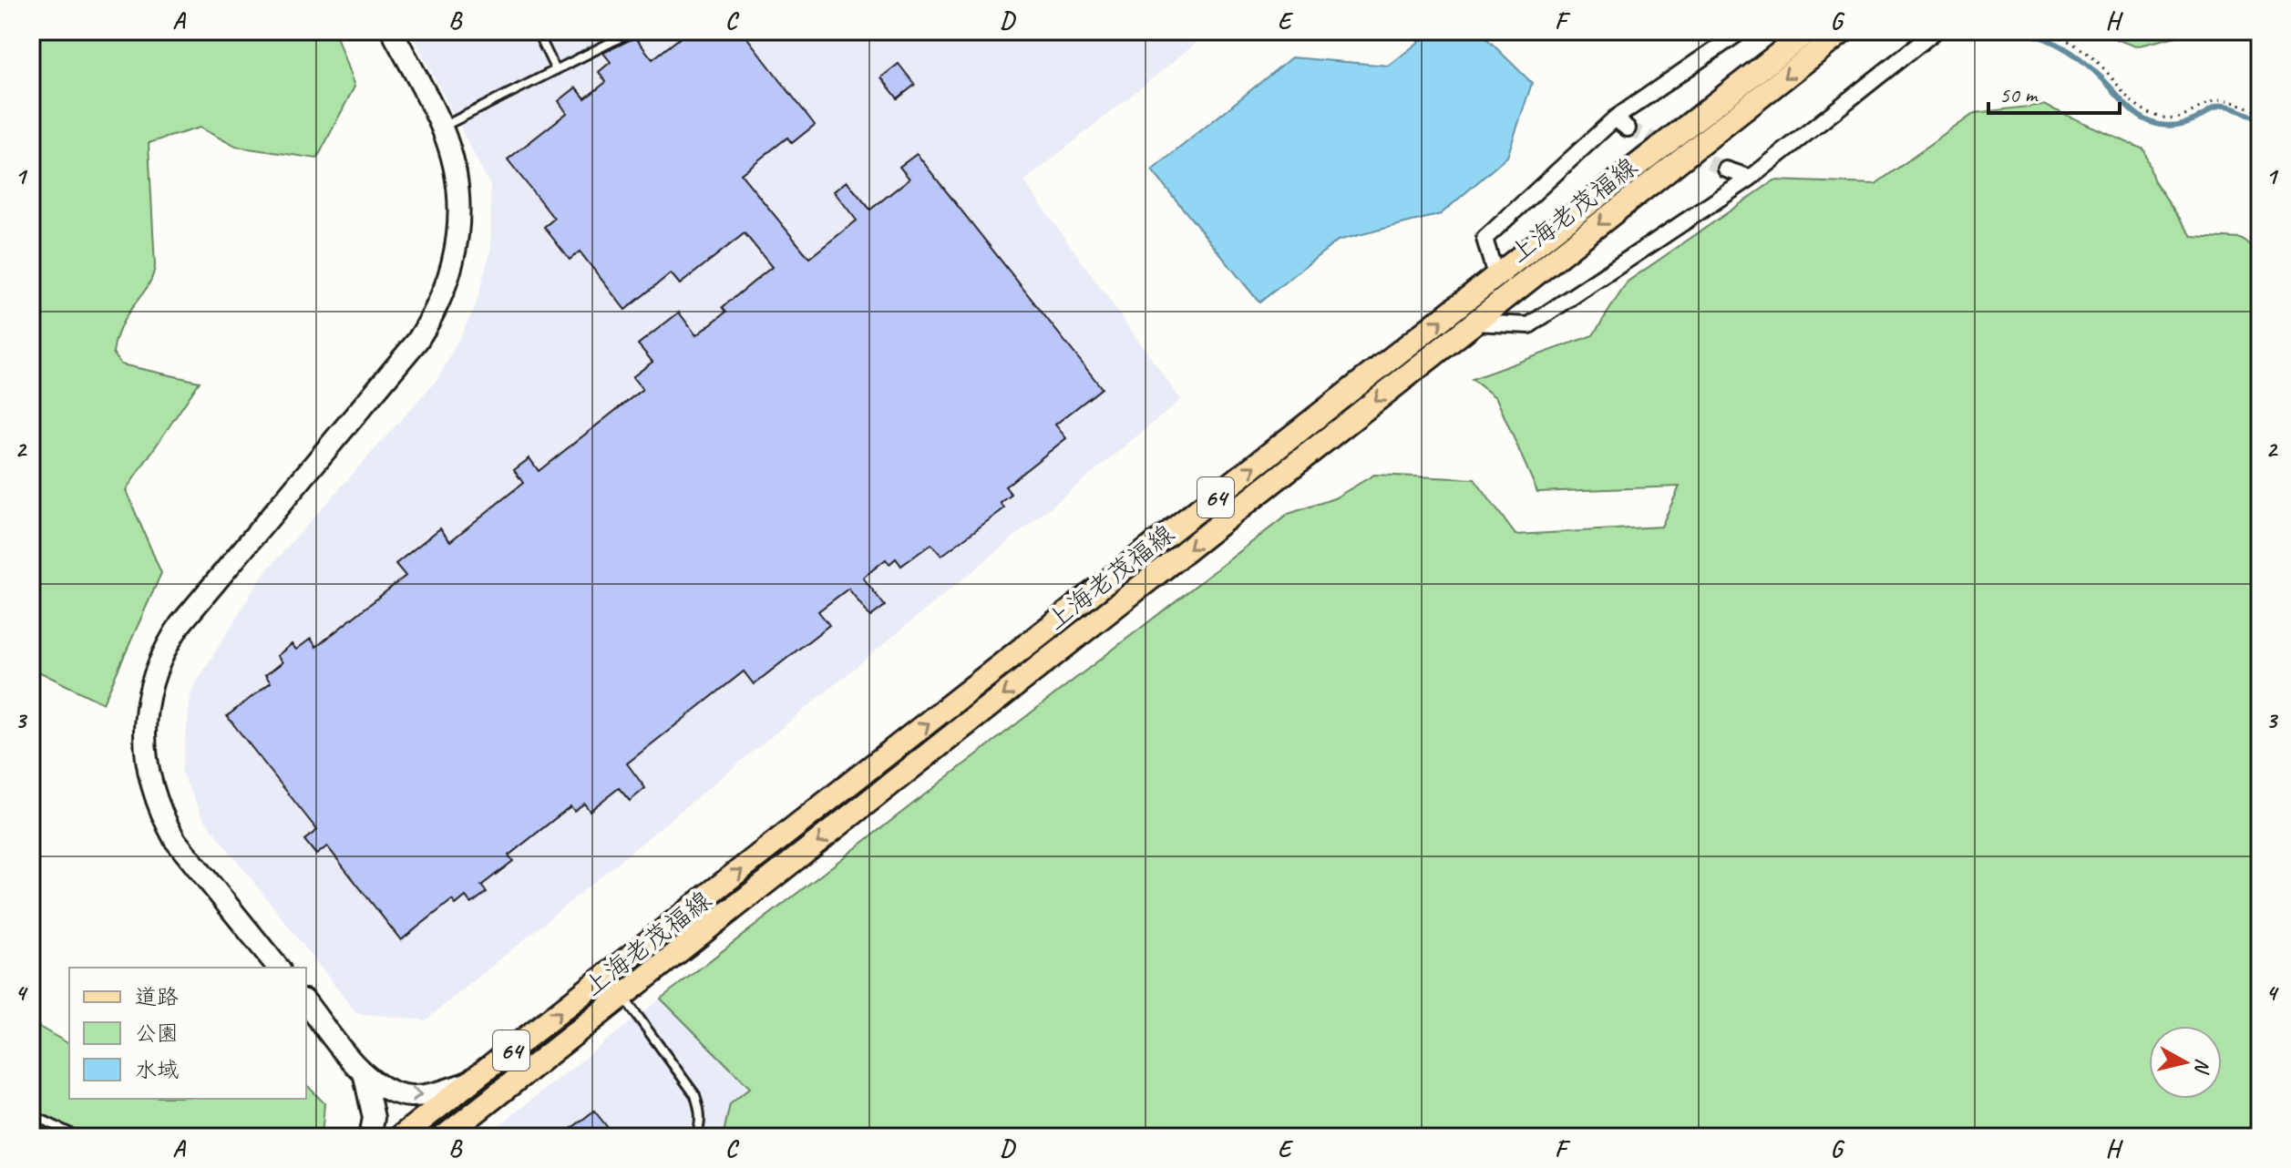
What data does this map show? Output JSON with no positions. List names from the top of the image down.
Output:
{
  "streets": {
    "main road": ["上海老茂福線", "64"]
  },
  "legend": ["道路", "公園", "水域"],
  "scale_bar": "50 m",
  "north": "right",
  "grid": {
    "columns": [
      "A",
      "B",
      "C",
      "D",
      "E",
      "F",
      "G",
      "H"
    ],
    "rows": [
      "1",
      "2",
      "3",
      "4"
    ]
  }
}
